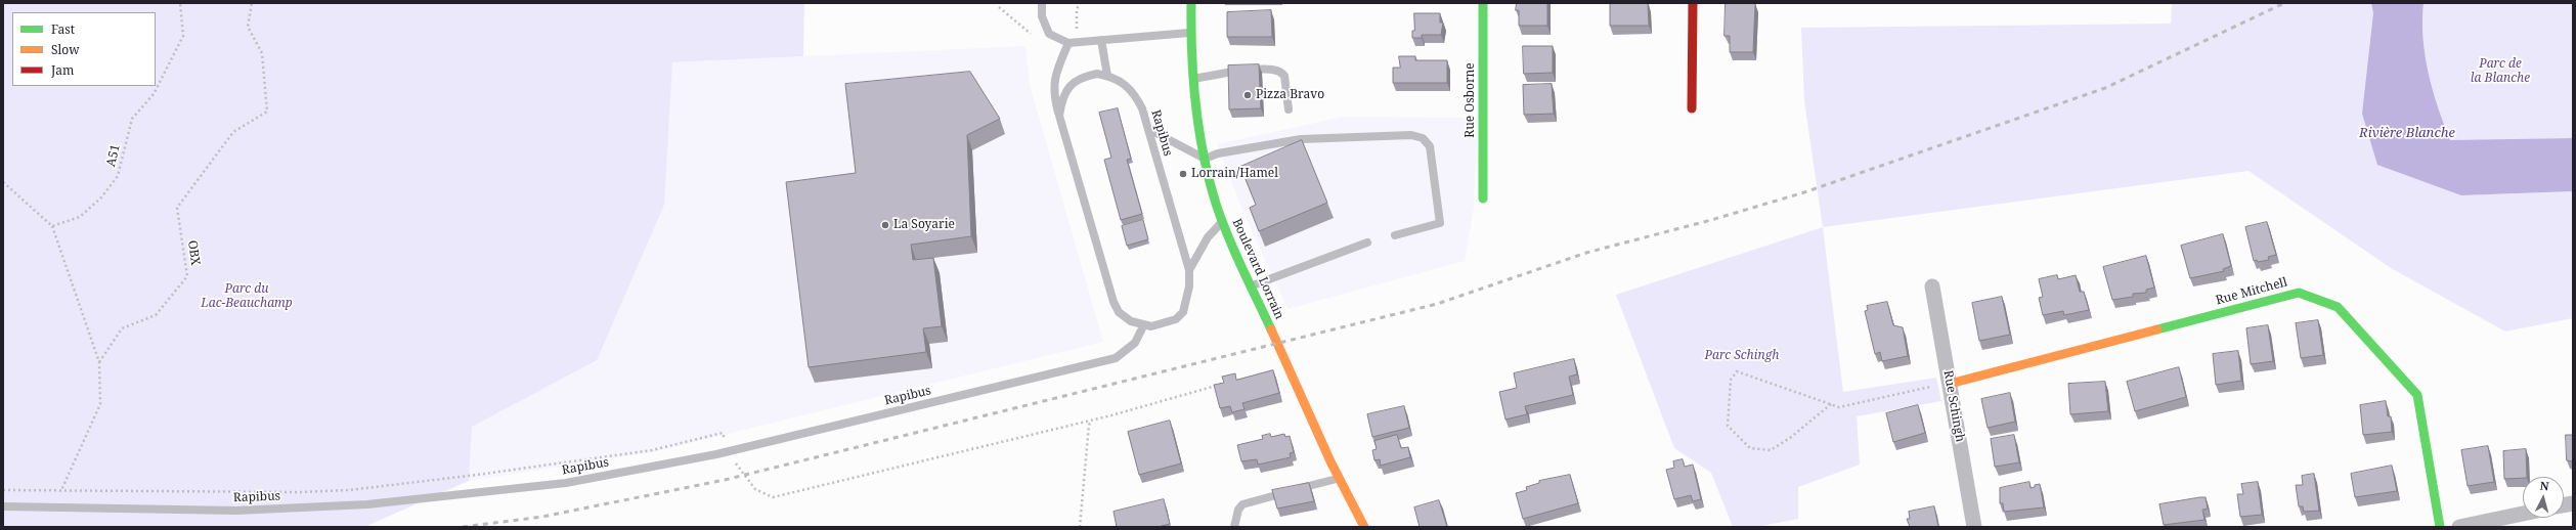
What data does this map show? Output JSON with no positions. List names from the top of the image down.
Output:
{
  "streets": {
    "street": [
      "Rue Osborne",
      "Boulevard Lorrain",
      "Rue Mitchell",
      "Rue Schingh"
    ],
    "lane": ["Rapibus"],
    "path": ["A51", "OBX"]
  },
  "crossings": [
    ["Rue Mitchell", "Rue Schingh"]
  ],
  "water": ["Rivière Blanche"],
  "parks": ["Parc de la Blanche", "Parc du Lac-Beauchamp", "Parc Schingh"],
  "places": ["Pizza Bravo", "Lorrain/Hamel", "La Soyarie"],
  "legend": ["Fast", "Slow", "Jam"],
  "north": "top"
}
